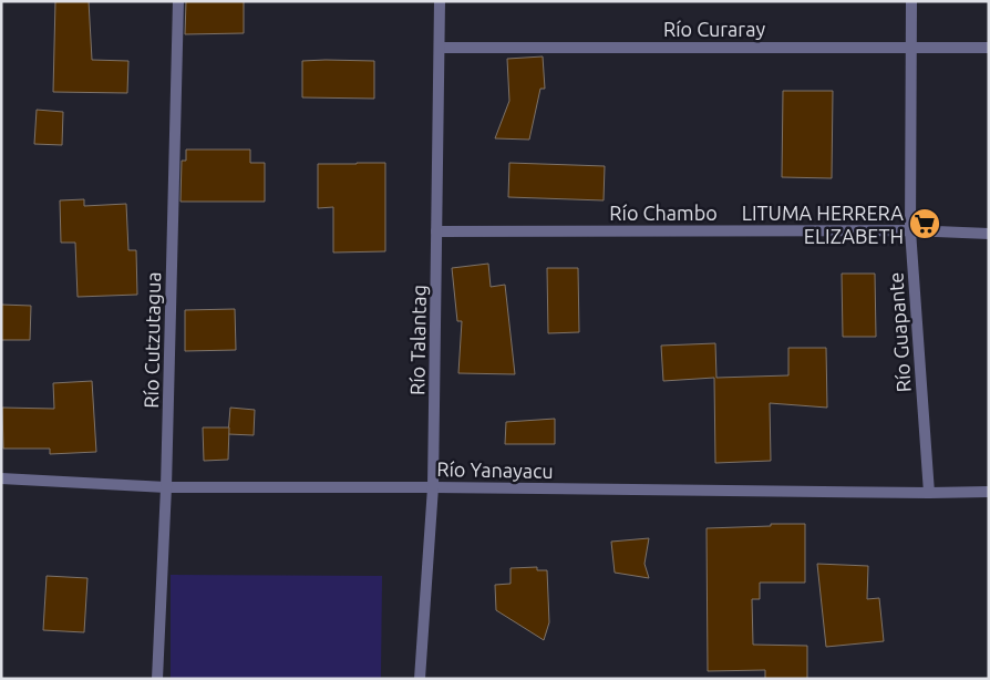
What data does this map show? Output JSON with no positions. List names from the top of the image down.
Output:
{
  "streets": {
    "street": [
      "Río Curaray",
      "Río Chambo",
      "Río Guapante",
      "Río Cutzutagua",
      "Río Talantag",
      "Río Yanayacu"
    ]
  },
  "crossings": [
    ["Río Curaray", "Río Guapante"],
    ["Río Curaray", "Río Talantag"],
    ["Río Chambo", "Río Guapante"],
    ["Río Chambo", "Río Talantag"],
    ["Río Guapante", "Río Yanayacu"],
    ["Río Cutzutagua", "Río Yanayacu"],
    ["Río Talantag", "Río Yanayacu"]
  ],
  "places": {
    "supermarket": ["LITUMA HERRERA ELIZABETH"]
  }
}
